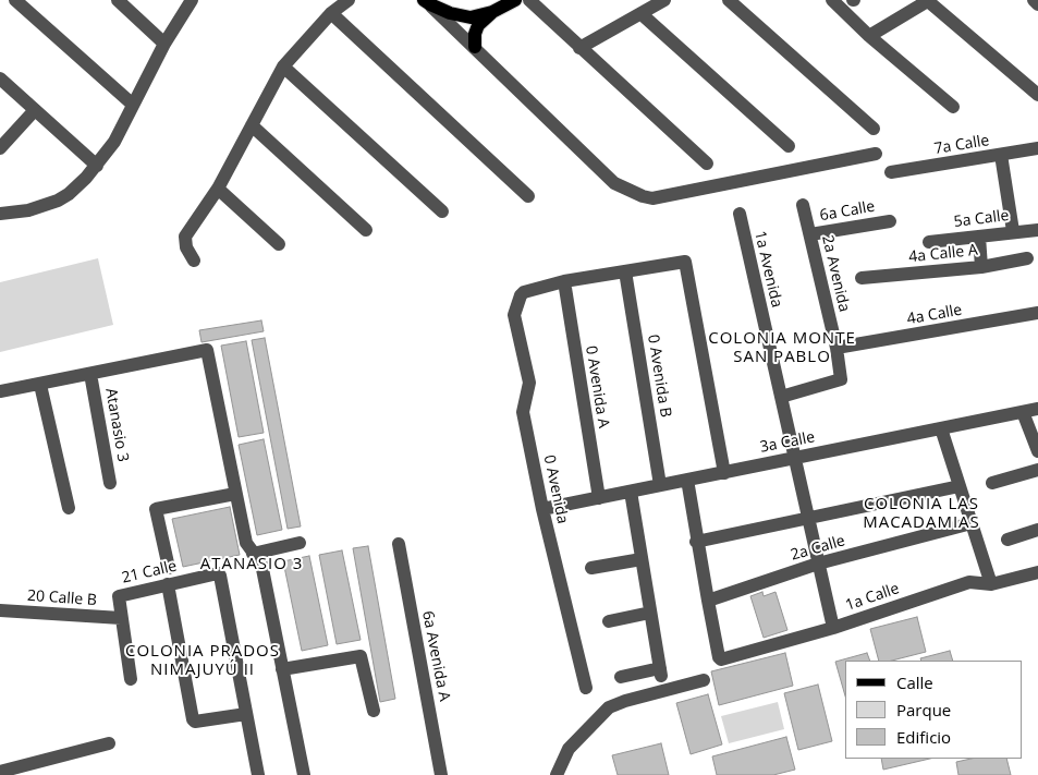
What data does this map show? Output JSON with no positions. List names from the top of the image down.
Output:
{
  "streets": {
    "street": [
      "7a Calle",
      "6a Calle",
      "5a Calle",
      "4a Calle A",
      "1a Avenida",
      "2a Avenida",
      "4a Calle",
      "0 Avenida B",
      "0 Avenida A",
      "Atanasio 3",
      "3a Calle",
      "0 Avenida",
      "2a Calle",
      "21 Calle",
      "1a Calle",
      "20 Calle B",
      "6a Avenida A"
    ]
  },
  "crossings": [
    ["6a Calle", "2a Avenida"],
    ["1a Avenida", "2a Avenida"],
    ["1a Avenida", "3a Calle"],
    ["2a Avenida", "4a Calle"],
    ["0 Avenida B", "3a Calle"],
    ["0 Avenida A", "3a Calle"],
    ["0 Avenida A", "0 Avenida"],
    ["3a Calle", "0 Avenida"],
    ["2a Calle", "1a Calle"],
    ["21 Calle", "20 Calle B"]
  ],
  "districts": [
    "COLONIA MONTE SAN PABLO",
    "COLONIA LAS MACADAMIAS",
    "ATANASIO 3",
    "COLONIA PRADOS NIMAJUYÚ II"
  ],
  "legend": ["Calle", "Parque", "Edificio"]
}
